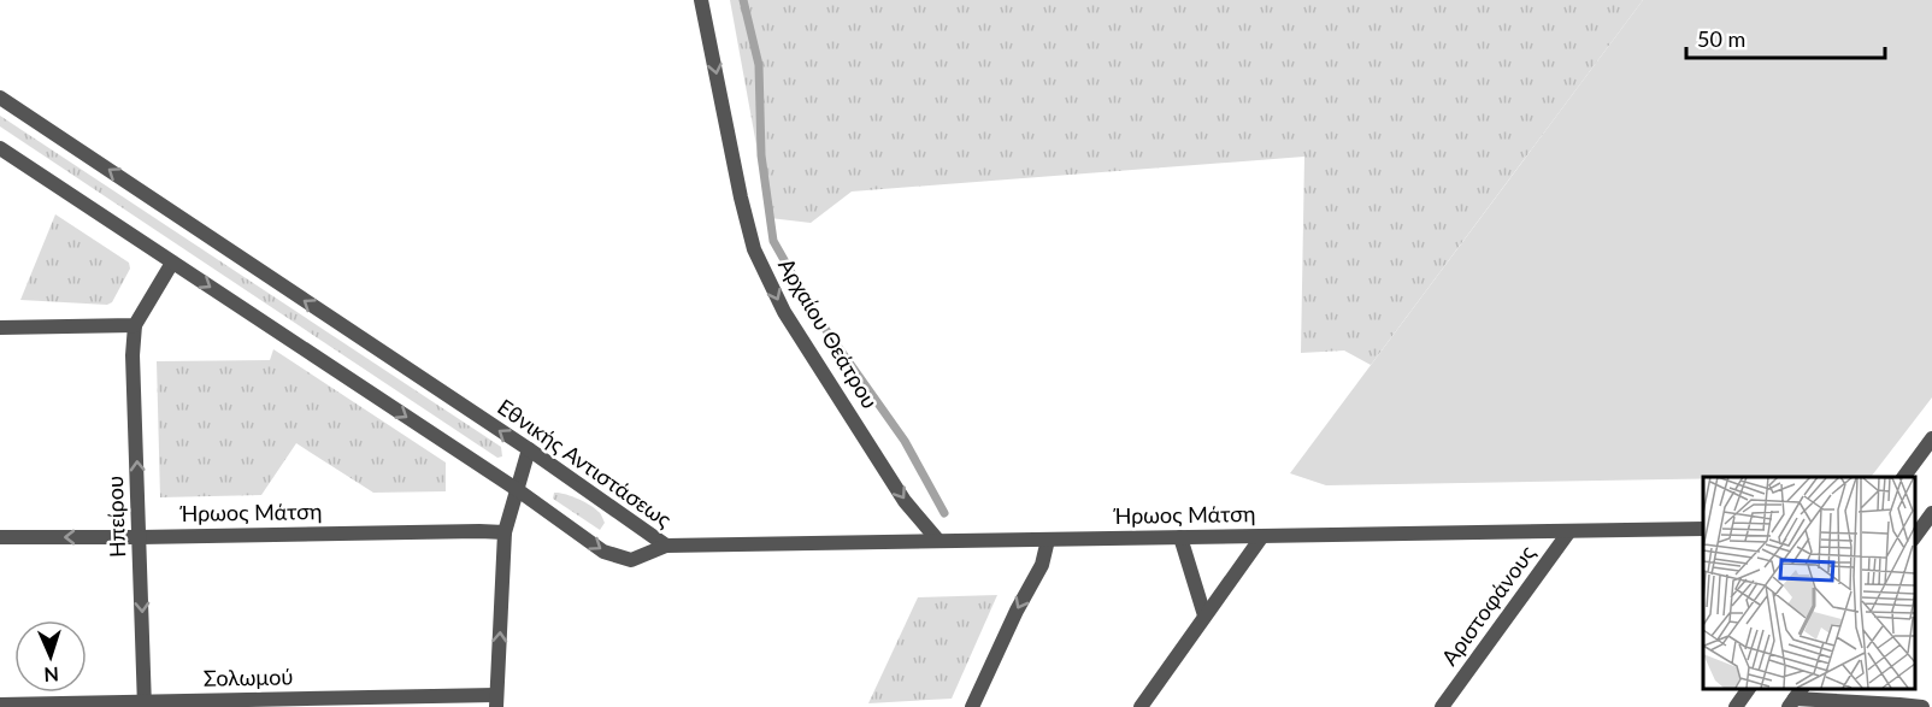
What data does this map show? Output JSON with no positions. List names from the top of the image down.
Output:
{
  "streets": {
    "street": [
      "Αρχαίου Θεάτρου",
      "Εθνικής Αντιστάσεως",
      "Ήρωος Μάτση",
      "Ηπείρου",
      "Αριστοφάνους",
      "Σολωμού"
    ]
  },
  "crossings": [
    ["Αρχαίου Θεάτρου", "Ήρωος Μάτση"],
    ["Εθνικής Αντιστάσεως", "Ήρωος Μάτση"],
    ["Ήρωος Μάτση", "Ηπείρου"],
    ["Ήρωος Μάτση", "Αριστοφάνους"],
    ["Ηπείρου", "Σολωμού"]
  ],
  "one_way": ["Αρχαίου Θεάτρου"],
  "scale_bar": "50 m",
  "north": "bottom"
}
